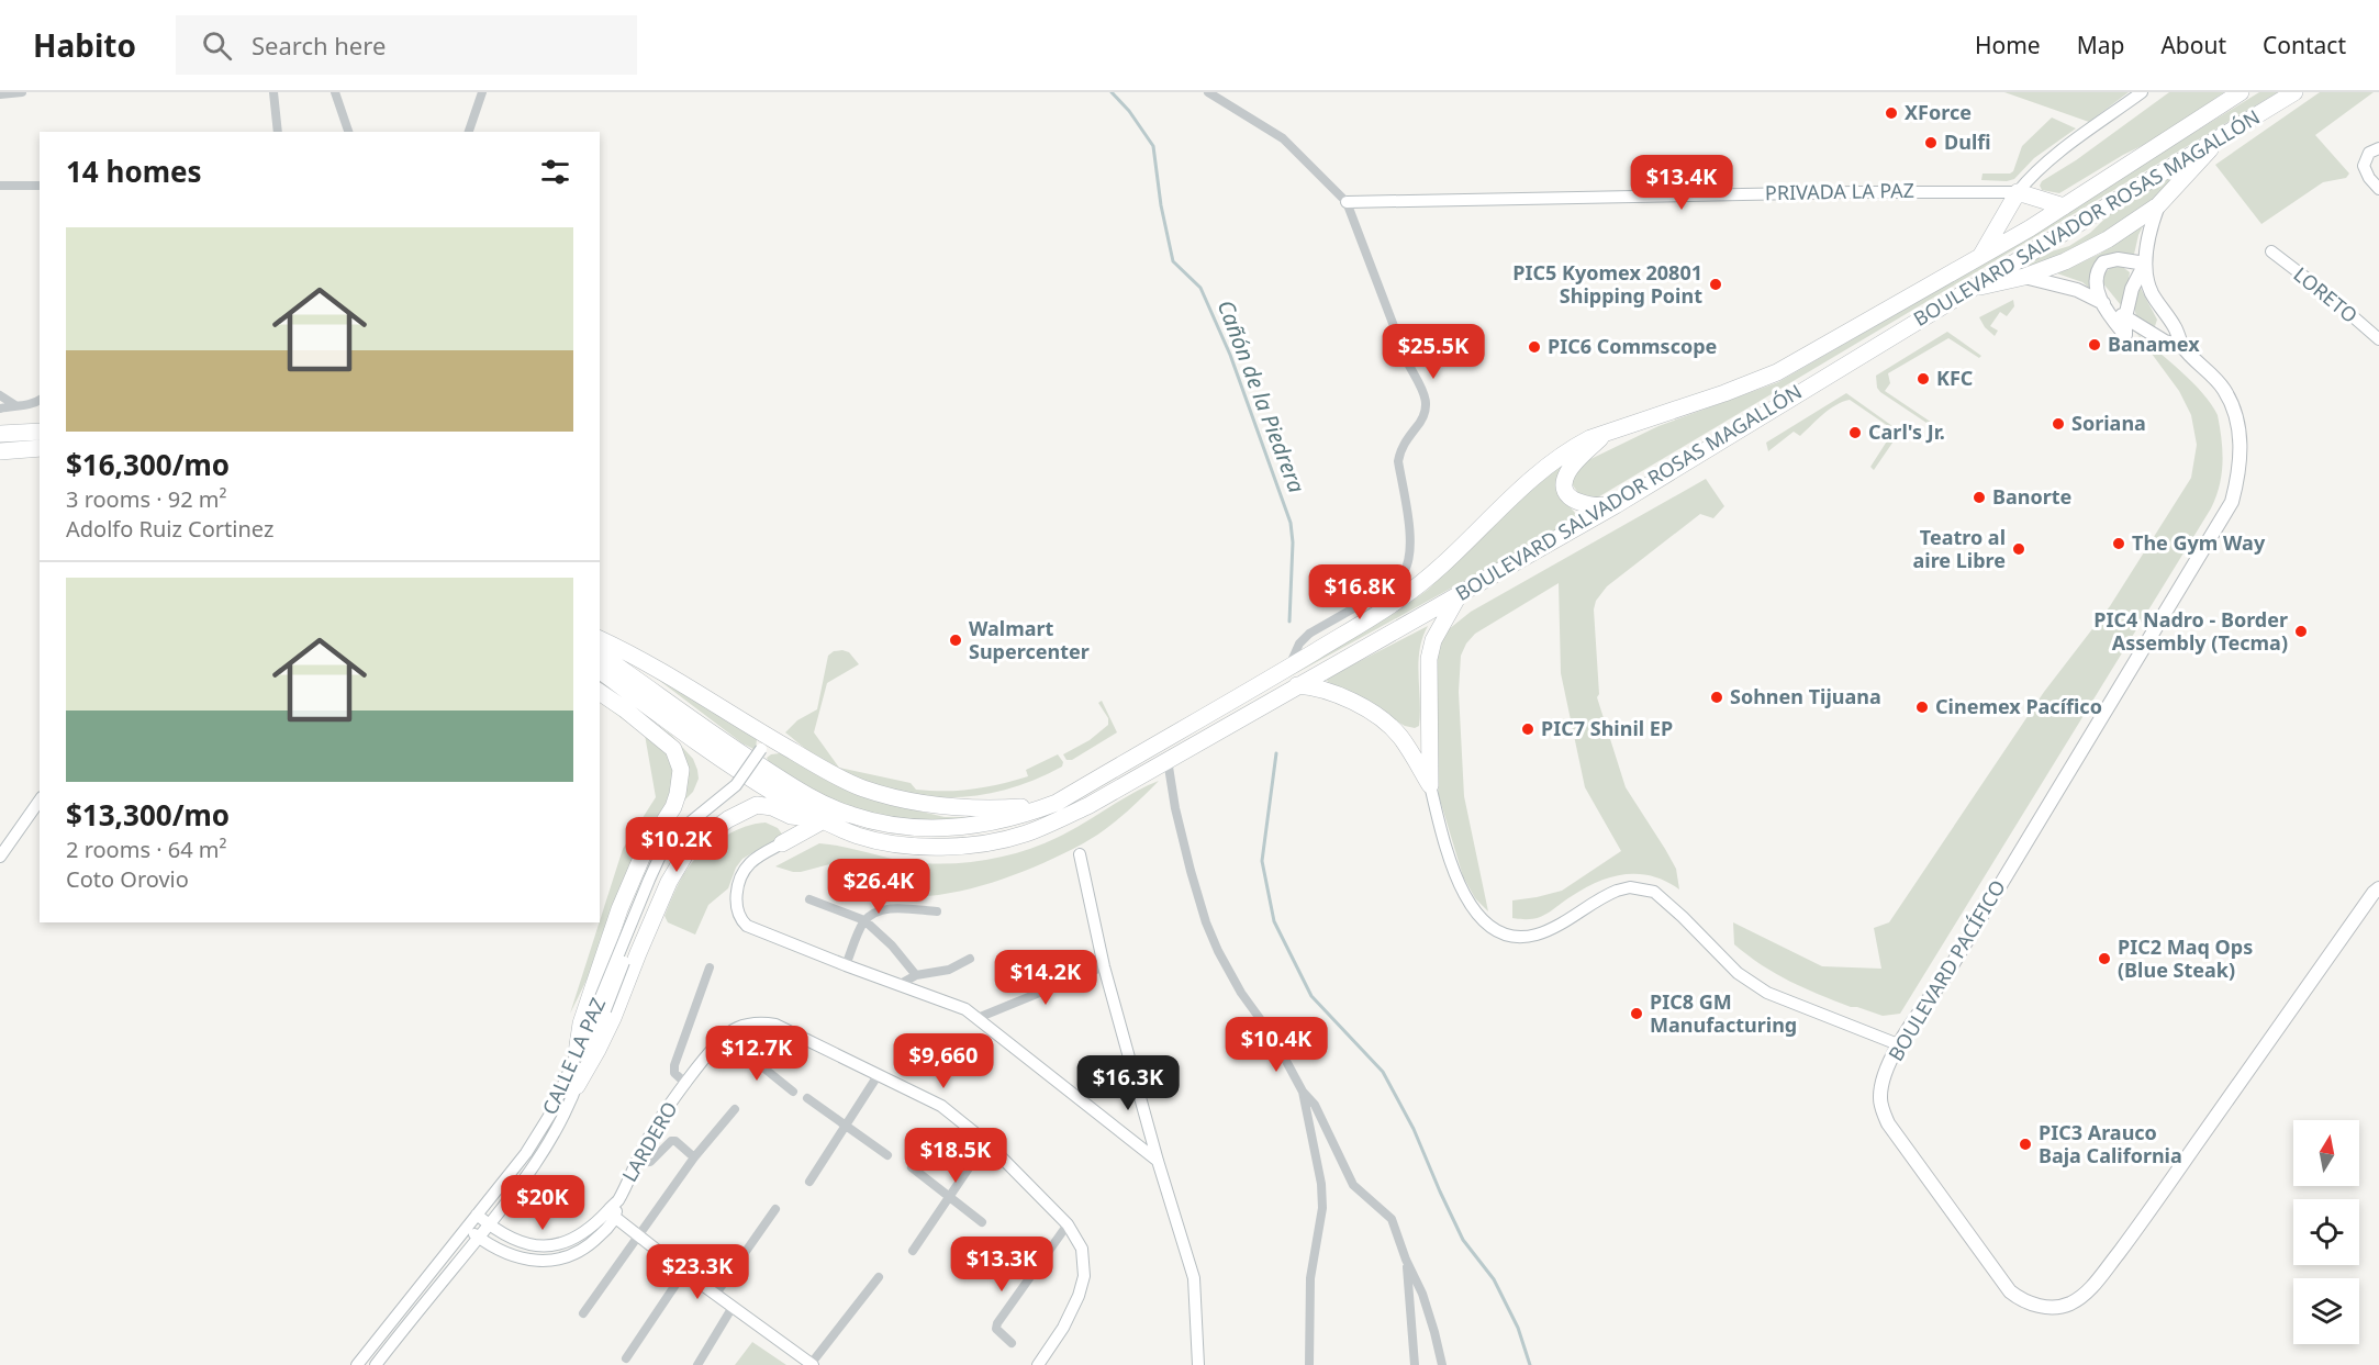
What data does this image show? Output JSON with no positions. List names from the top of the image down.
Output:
{
  "streets": {
    "highway": ["BOULEVARD SALVADOR ROSAS MAGALLÓN"],
    "main road": ["BOULEVARD PACÍFICO"],
    "street": [
      "PRIVADA LA PAZ",
      "LORETO",
      "CALLE LA PAZ",
      "LARDERO"
    ]
  },
  "water": ["Cañón de la Piedrera"],
  "places": [
    "XForce",
    "Dulfi",
    "PIC5 Kyomex 20801 Shipping Point",
    "Banamex",
    "PIC6 Commscope",
    "KFC",
    "Soriana",
    "Carl's Jr.",
    "Banorte",
    "The Gym Way",
    "Teatro al aire Libre",
    "PIC4 Nadro - Border Assembly (Tecma)",
    "Walmart Supercenter",
    "Sohnen Tijuana",
    "Cinemex Pacífico",
    "PIC7 Shinil EP",
    "PIC2 Maq Ops (Blue Steak)",
    "PIC8 GM Manufacturing",
    "PIC3 Arauco Baja California"
  ],
  "north": "top",
  "page": {
    "header": "Habito",
    "search": "Search here",
    "nav": [
      "Home",
      "Map",
      "About",
      "Contact"
    ],
    "heading": "14 homes",
    "price": [
      "$13.4K",
      "$25.5K",
      "$16.8K",
      "$10.2K",
      "$26.4K",
      "$14.2K",
      "$10.4K",
      "$12.7K",
      "$9,660",
      "$16.3K",
      "$18.5K",
      "$20K",
      "$13.3K",
      "$23.3K"
    ],
    "list": [
      {
        "name": "$16,300/mo",
        "note": "3 rooms · 92 m² · Adolfo Ruiz Cortinez"
      },
      {
        "name": "$13,300/mo",
        "note": "2 rooms · 64 m² · Coto Orovio"
      }
    ]
  }
}
